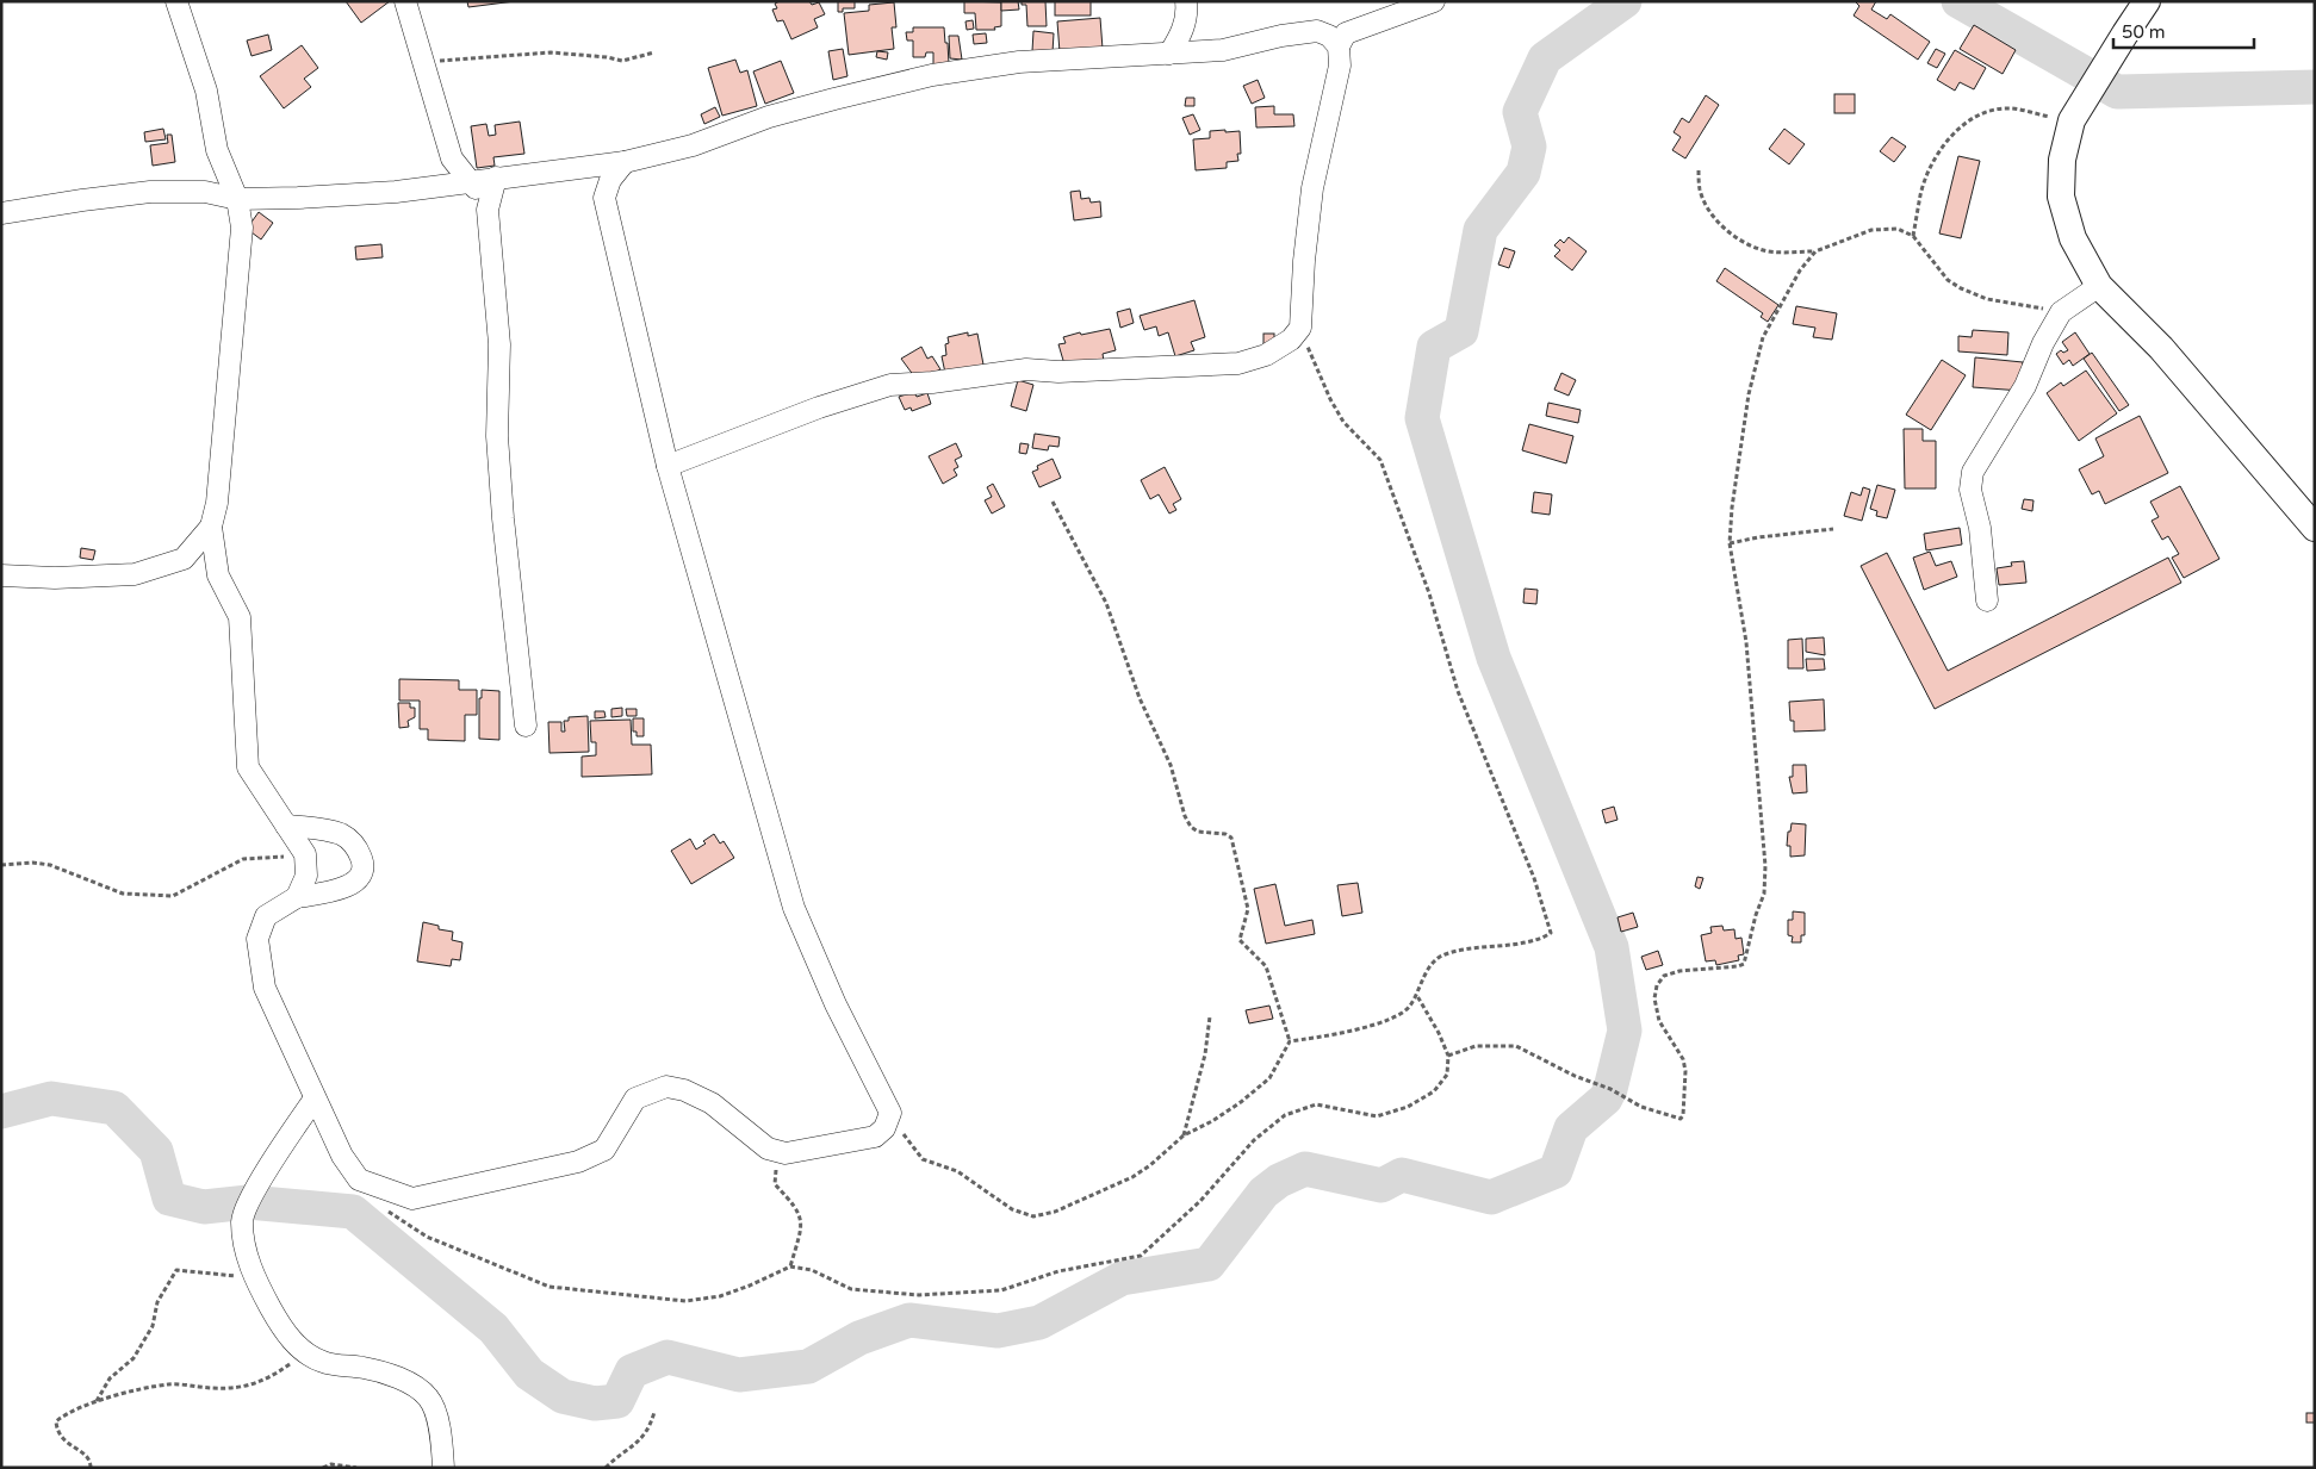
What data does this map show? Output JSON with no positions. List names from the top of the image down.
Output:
{
  "scale_bar": "50 m"
}
